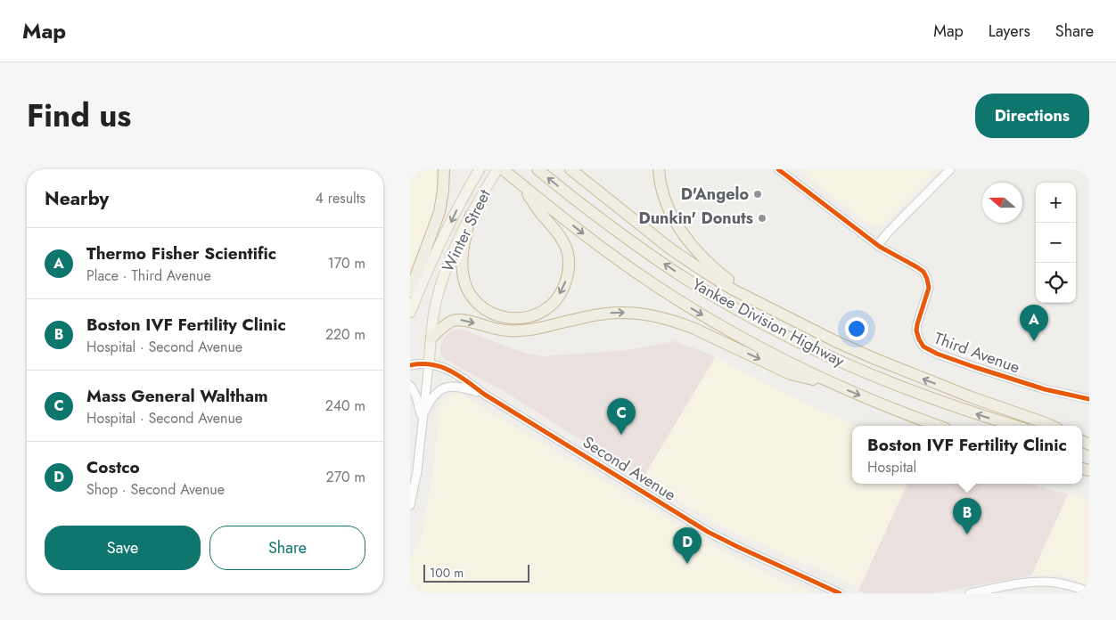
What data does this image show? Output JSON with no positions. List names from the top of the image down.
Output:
{
  "streets": {
    "highway": ["Yankee Division Highway"],
    "main road": ["Winter Street"],
    "street": ["Third Avenue", "Second Avenue"]
  },
  "crossings": [
    ["Winter Street", "Second Avenue"]
  ],
  "places": ["D'Angelo", "Dunkin' Donuts"],
  "scale_bar": "100 m",
  "north": "left",
  "page": {
    "header": "Map",
    "nav": ["Map", "Layers", "Share"],
    "title": "Find us",
    "buttons": [
      "Directions",
      ["Save", "Share"]
    ],
    "heading": ["Nearby", "4 results"],
    "map_buttons": ["+", "−"],
    "list": [
      {
        "mark": "A",
        "name": "Thermo Fisher Scientific",
        "note": "Place · Third Avenue",
        "value": "170 m"
      },
      {
        "mark": "B",
        "name": "Boston IVF Fertility Clinic",
        "note": "Hospital · Second Avenue",
        "value": "220 m"
      },
      {
        "mark": "C",
        "name": "Mass General Waltham",
        "note": "Hospital · Second Avenue",
        "value": "240 m"
      },
      {
        "mark": "D",
        "name": "Costco",
        "note": "Shop · Second Avenue",
        "value": "270 m"
      }
    ],
    "pins": [
      "A",
      "C",
      "B",
      "D"
    ],
    "popup": ["Boston IVF Fertility Clinic", "Hospital"],
    "scale": "100 m"
  }
}
